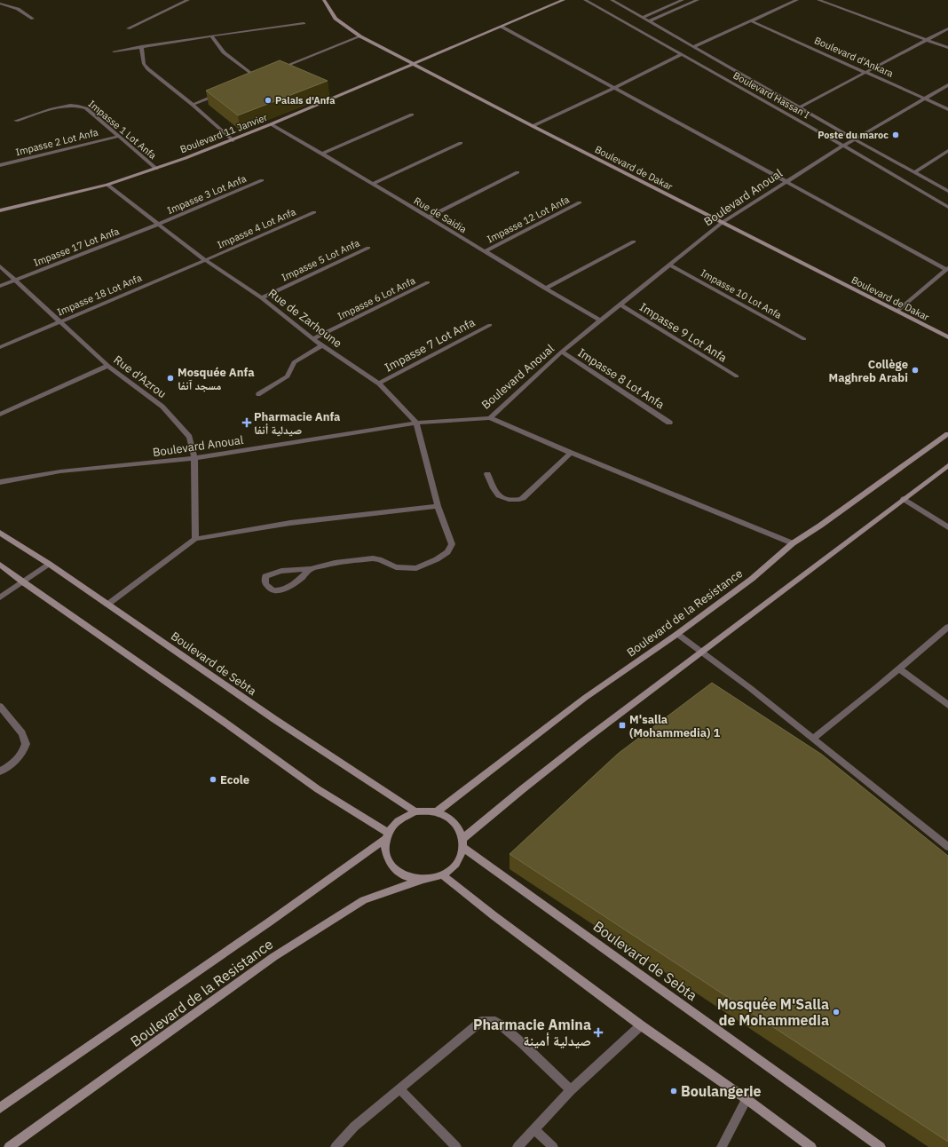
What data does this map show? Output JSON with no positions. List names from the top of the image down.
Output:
{
  "streets": {
    "street": [
      "Boulevard d'Ankara",
      "Boulevard Hassan I",
      "Impasse 1 Lot Anfa",
      "Boulevard 11 Janvier",
      "Impasse 2 Lot Anfa",
      "Boulevard de Dakar",
      "Impasse 3 Lot Anfa",
      "Boulevard Anoual",
      "Rue de Saidia",
      "Impasse 12 Lot Anfa",
      "Impasse 4 Lot Anfa",
      "Impasse 17 Lot Anfa",
      "Impasse 5 Lot Anfa",
      "Impasse 10 Lot Anfa",
      "Impasse 18 Lot Anfa",
      "Impasse 6 Lot Anfa",
      "Rue de Zarhoune",
      "Impasse 9 Lot Anfa",
      "Impasse 7 Lot Anfa",
      "Rue d'Azrou",
      "Impasse 8 Lot Anfa",
      "Boulevard de la Resistance",
      "Boulevard de Sebta"
    ]
  },
  "crossings": [
    ["Boulevard d'Ankara", "Boulevard Anoual"],
    ["Boulevard Hassan I", "Boulevard Anoual"],
    ["Impasse 1 Lot Anfa", "Boulevard 11 Janvier"],
    ["Impasse 1 Lot Anfa", "Impasse 2 Lot Anfa"],
    ["Boulevard 11 Janvier", "Boulevard de Dakar"],
    ["Boulevard 11 Janvier", "Rue de Saidia"],
    ["Boulevard 11 Janvier", "Rue de Zarhoune"],
    ["Boulevard de Dakar", "Boulevard Anoual"],
    ["Impasse 3 Lot Anfa", "Impasse 17 Lot Anfa"],
    ["Impasse 3 Lot Anfa", "Rue de Zarhoune"],
    ["Boulevard Anoual", "Rue de Saidia"],
    ["Boulevard Anoual", "Impasse 10 Lot Anfa"],
    ["Boulevard Anoual", "Rue de Zarhoune"],
    ["Boulevard Anoual", "Impasse 9 Lot Anfa"],
    ["Boulevard Anoual", "Rue d'Azrou"],
    ["Boulevard Anoual", "Impasse 8 Lot Anfa"],
    ["Rue de Saidia", "Impasse 12 Lot Anfa"],
    ["Impasse 4 Lot Anfa", "Impasse 18 Lot Anfa"],
    ["Impasse 4 Lot Anfa", "Rue de Zarhoune"],
    ["Impasse 17 Lot Anfa", "Rue de Zarhoune"],
    ["Impasse 17 Lot Anfa", "Rue d'Azrou"],
    ["Impasse 5 Lot Anfa", "Rue de Zarhoune"],
    ["Impasse 18 Lot Anfa", "Rue de Zarhoune"],
    ["Impasse 18 Lot Anfa", "Rue d'Azrou"],
    ["Impasse 6 Lot Anfa", "Rue de Zarhoune"],
    ["Rue de Zarhoune", "Impasse 7 Lot Anfa"],
    ["Boulevard de la Resistance", "Boulevard de Sebta"]
  ],
  "places": {
    "other": [
      "Palais d'Anfa",
      "Poste du maroc",
      "Collège Maghreb Arabi",
      "Mosquée Anfa مسجد آنفا",
      "Ecole",
      "Mosquée M'Salla de Mohammedia",
      "Boulangerie"
    ],
    "health": ["Pharmacie Anfa صيدلية أنفا", "Pharmacie Amina صيدلية أمينة"],
    "transit": ["M'salla (Mohammedia) 1"]
  }
}
